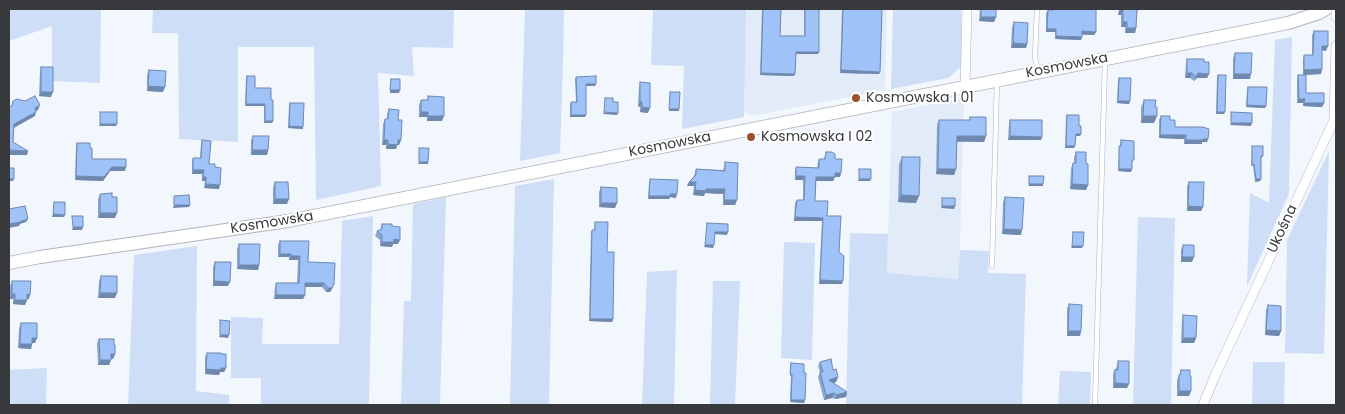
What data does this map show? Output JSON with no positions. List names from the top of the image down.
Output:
{
  "streets": {
    "street": ["Kosmowska", "Ukośna"]
  },
  "places": ["Kosmowska I 01", "Kosmowska I 02"]
}
